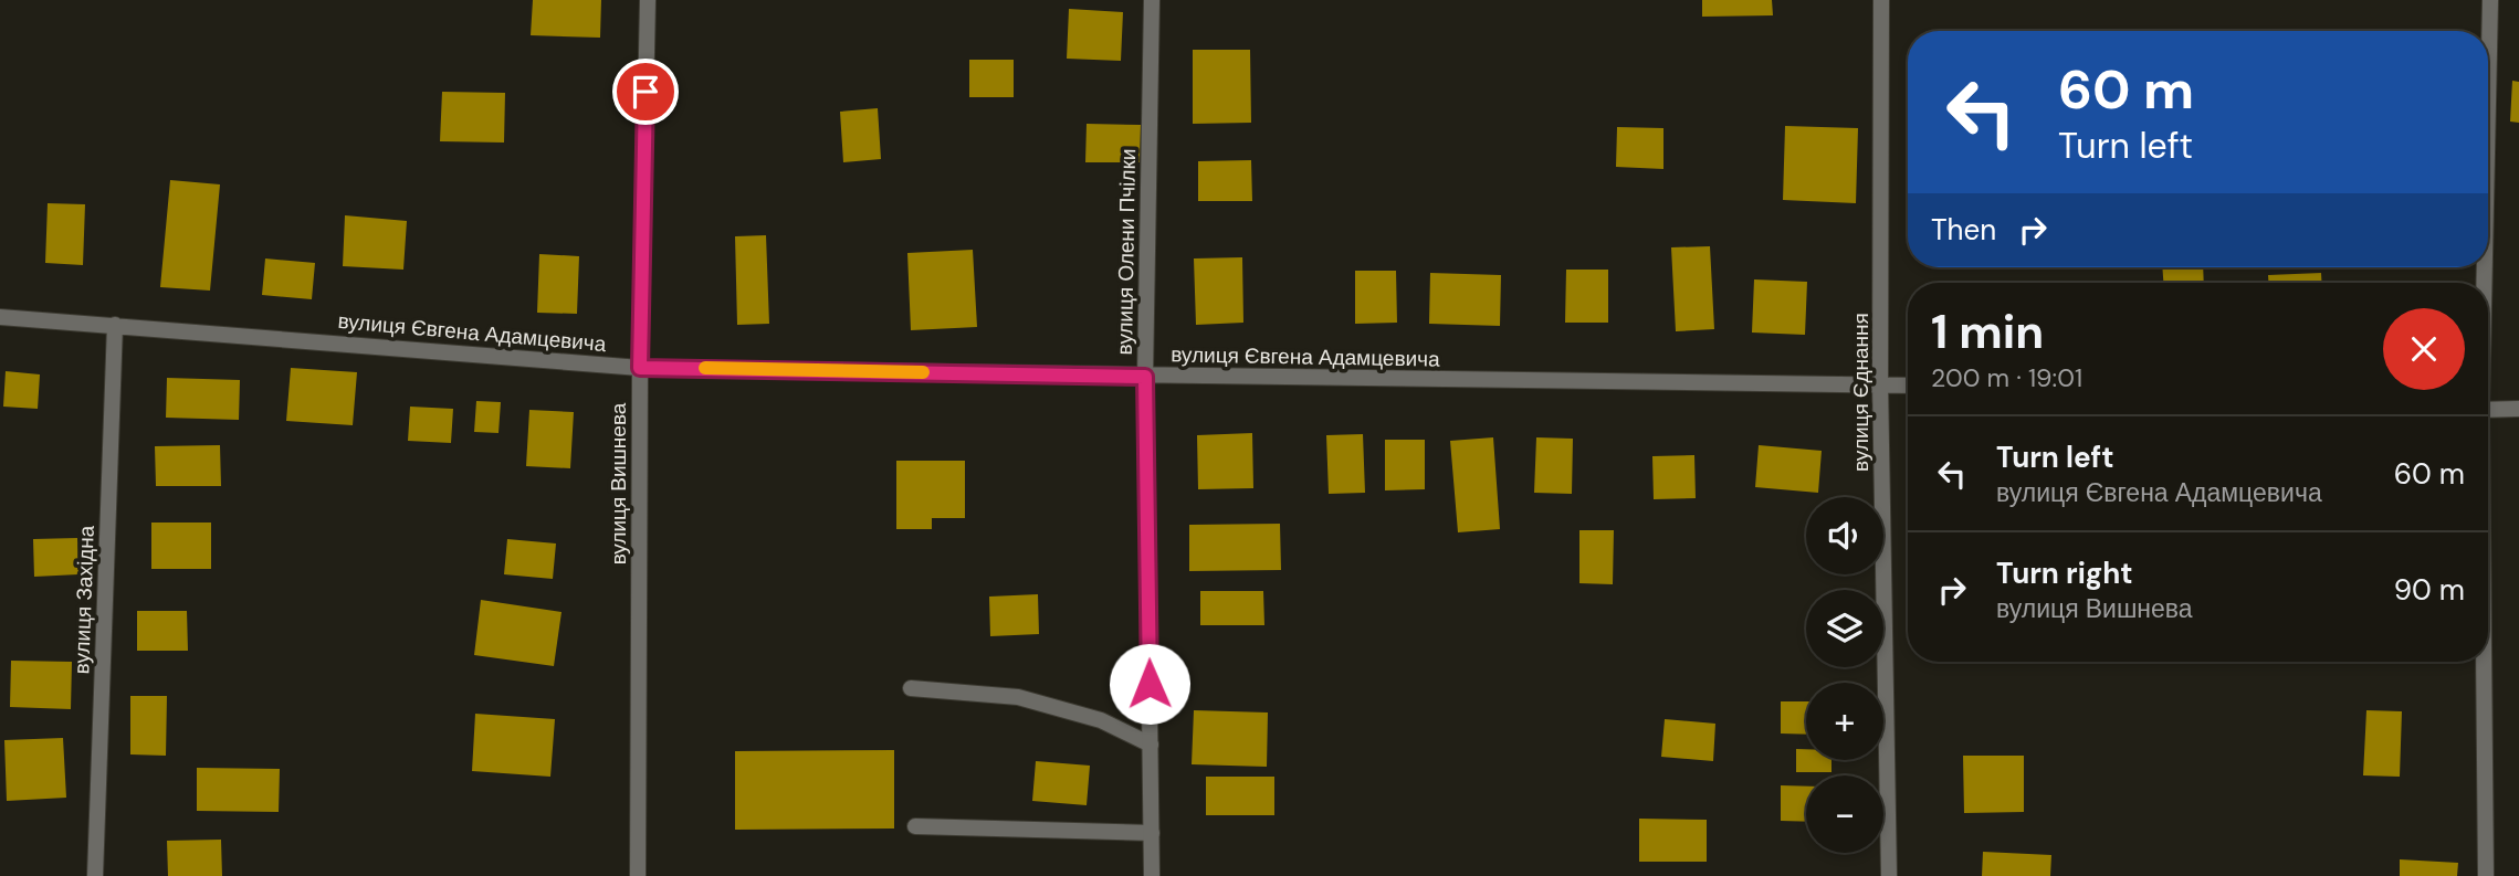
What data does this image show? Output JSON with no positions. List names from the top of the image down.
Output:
{
  "streets": {
    "street": [
      "вулиця Олени Пчілки",
      "вулиця Євгена Адамцевича",
      "вулиця Єднання",
      "вулиця Вишнева",
      "вулиця Західна"
    ]
  },
  "crossings": [
    ["вулиця Олени Пчілки", "вулиця Євгена Адамцевича"],
    ["вулиця Євгена Адамцевича", "вулиця Єднання"],
    ["вулиця Євгена Адамцевича", "вулиця Вишнева"],
    ["вулиця Євгена Адамцевича", "вулиця Західна"]
  ],
  "page": {
    "turn": ["60 m", "Turn left"],
    "then": "Then",
    "heading": ["1 min", "200 m · 19:01"],
    "list": [
      {
        "name": "Turn left",
        "note": "вулиця Євгена Адамцевича",
        "value": "60 m"
      },
      {
        "name": "Turn right",
        "note": "вулиця Вишнева",
        "value": "90 m"
      }
    ],
    "map_buttons": ["+", "−"]
  }
}
